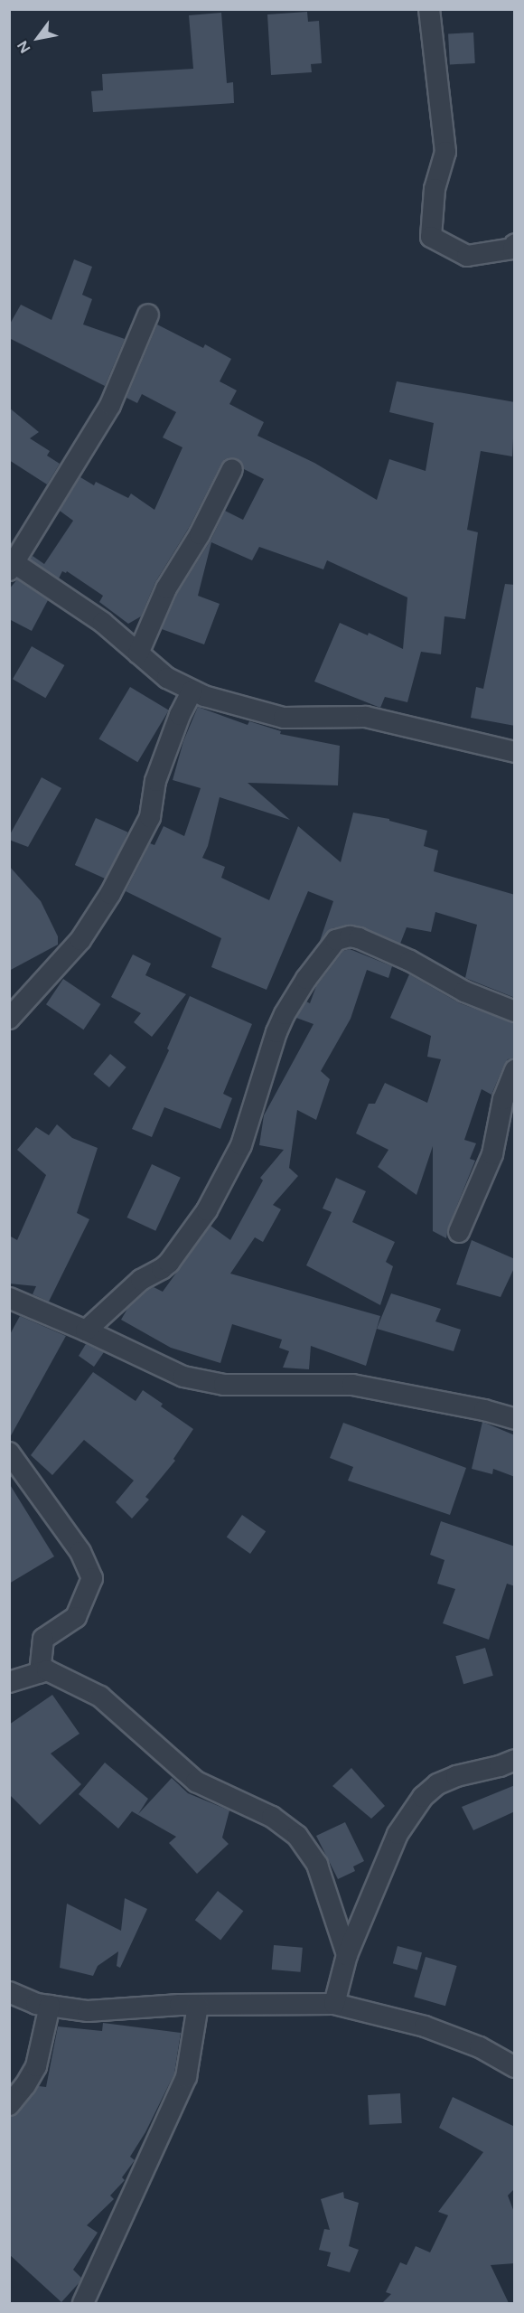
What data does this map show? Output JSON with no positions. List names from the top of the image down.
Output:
{
  "north": "bottom left"
}
